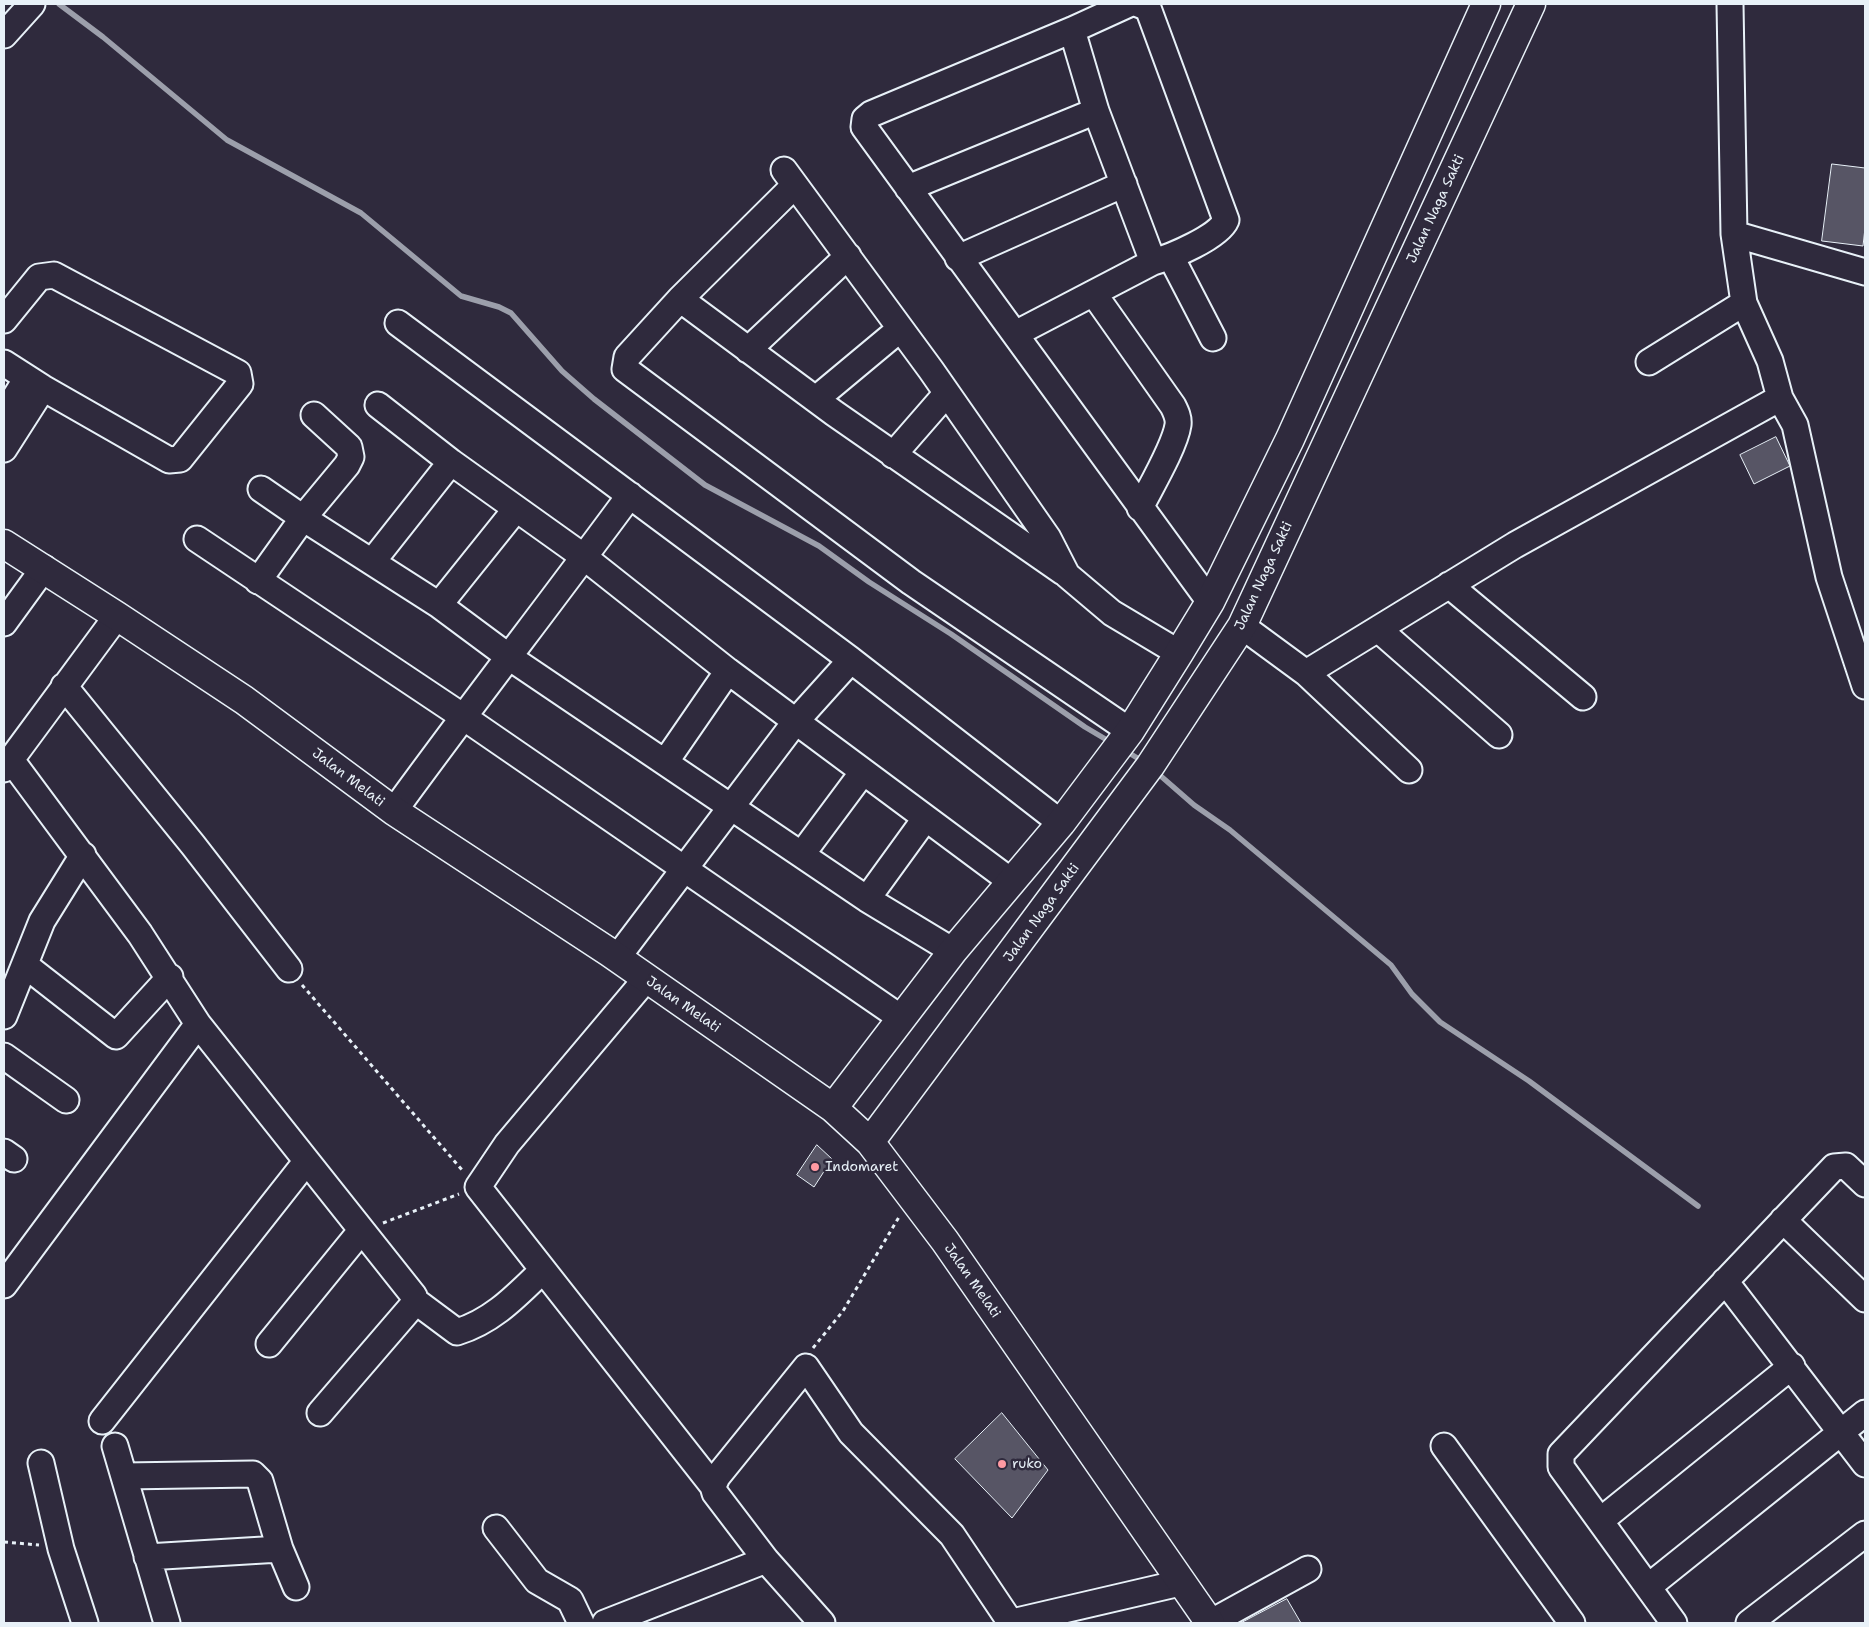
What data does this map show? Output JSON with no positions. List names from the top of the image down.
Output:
{
  "streets": {
    "main road": ["Jalan Naga Sakti", "Jalan Melati"]
  },
  "crossings": [
    ["Jalan Naga Sakti", "Jalan Melati"]
  ],
  "places": ["Indomaret", "ruko"]
}
